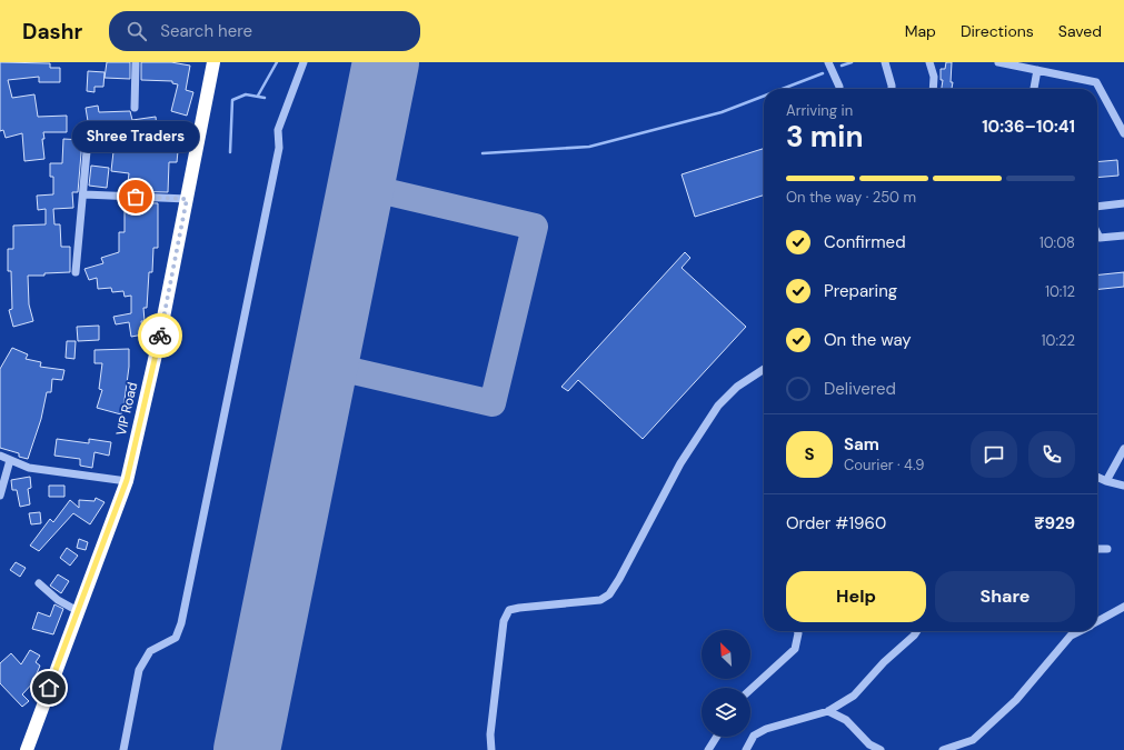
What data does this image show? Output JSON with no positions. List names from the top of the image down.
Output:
{
  "streets": {
    "highway": ["VIP Road"]
  },
  "places": ["Shree Traders"],
  "north": "top left",
  "page": {
    "header": "Dashr",
    "search": "Search here",
    "nav": ["Map", "Directions", "Saved"],
    "heading": ["3 min", "Arriving in", "10:36–10:41"],
    "panel": [
      "Sam",
      "Courier · 4.9",
      "Order #1960",
      "₹929"
    ],
    "bubble": "Shree Traders",
    "bar": "On the way · 250 m",
    "list": [
      ["Confirmed", "10:08"],
      ["Preparing", "10:12"],
      ["On the way", "10:22"],
      "Delivered"
    ],
    "round": "S",
    "buttons": ["Help", "Share"]
  }
}
